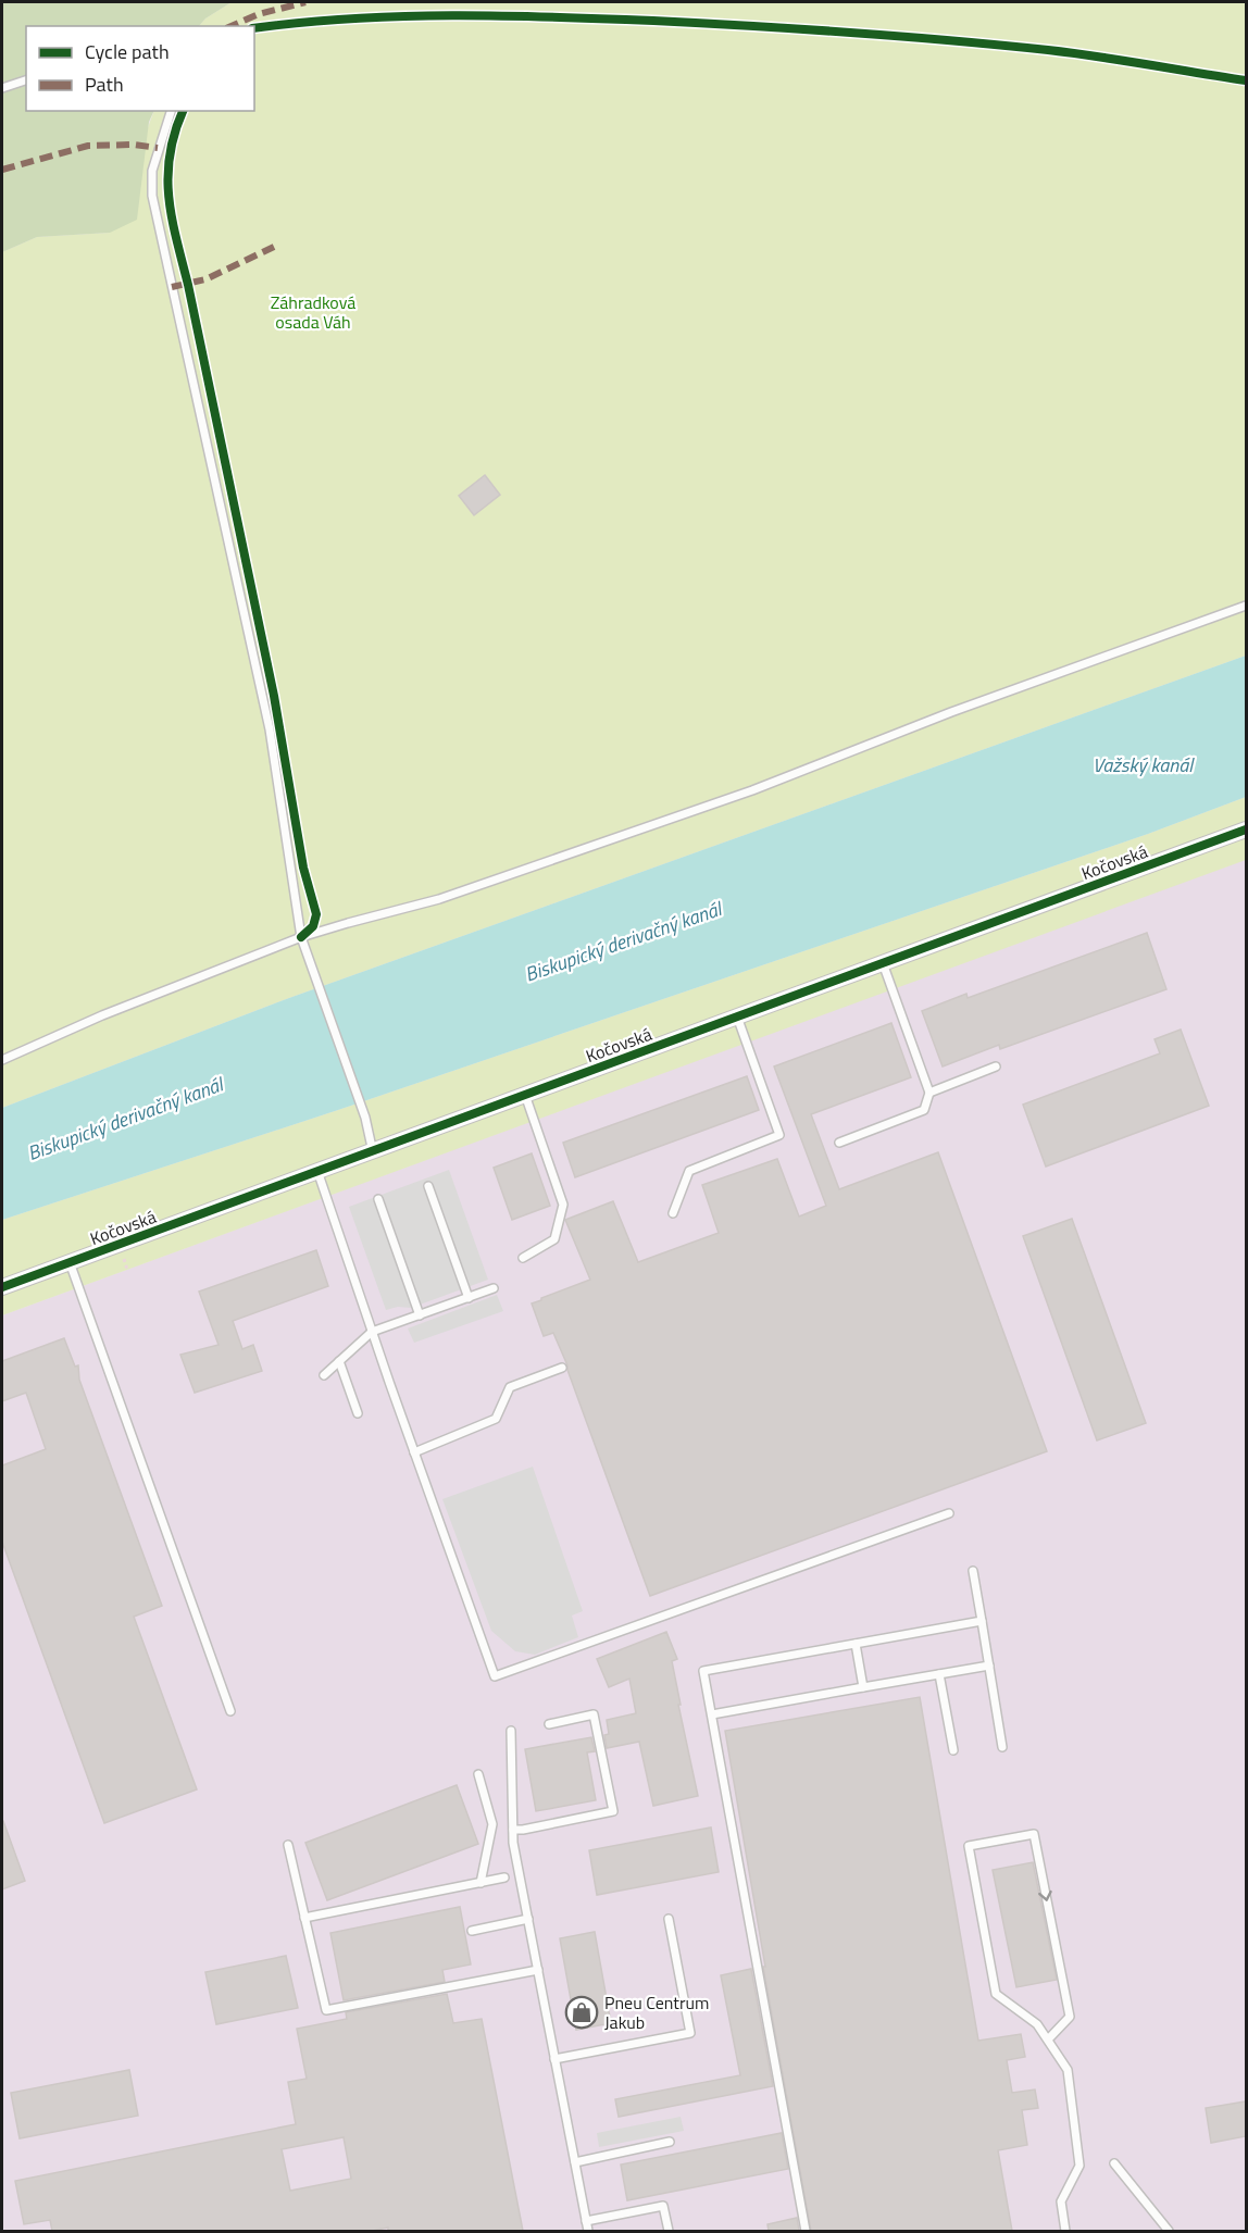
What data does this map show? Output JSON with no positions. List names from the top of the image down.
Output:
{
  "streets": {
    "street": ["Kočovská"]
  },
  "water": ["Važský kanál", "Biskupický derivačný kanál"],
  "parks": ["Záhradková osada Váh"],
  "places": {
    "shop": ["Pneu Centrum Jakub"]
  },
  "legend": ["Cycle path", "Path"]
}
